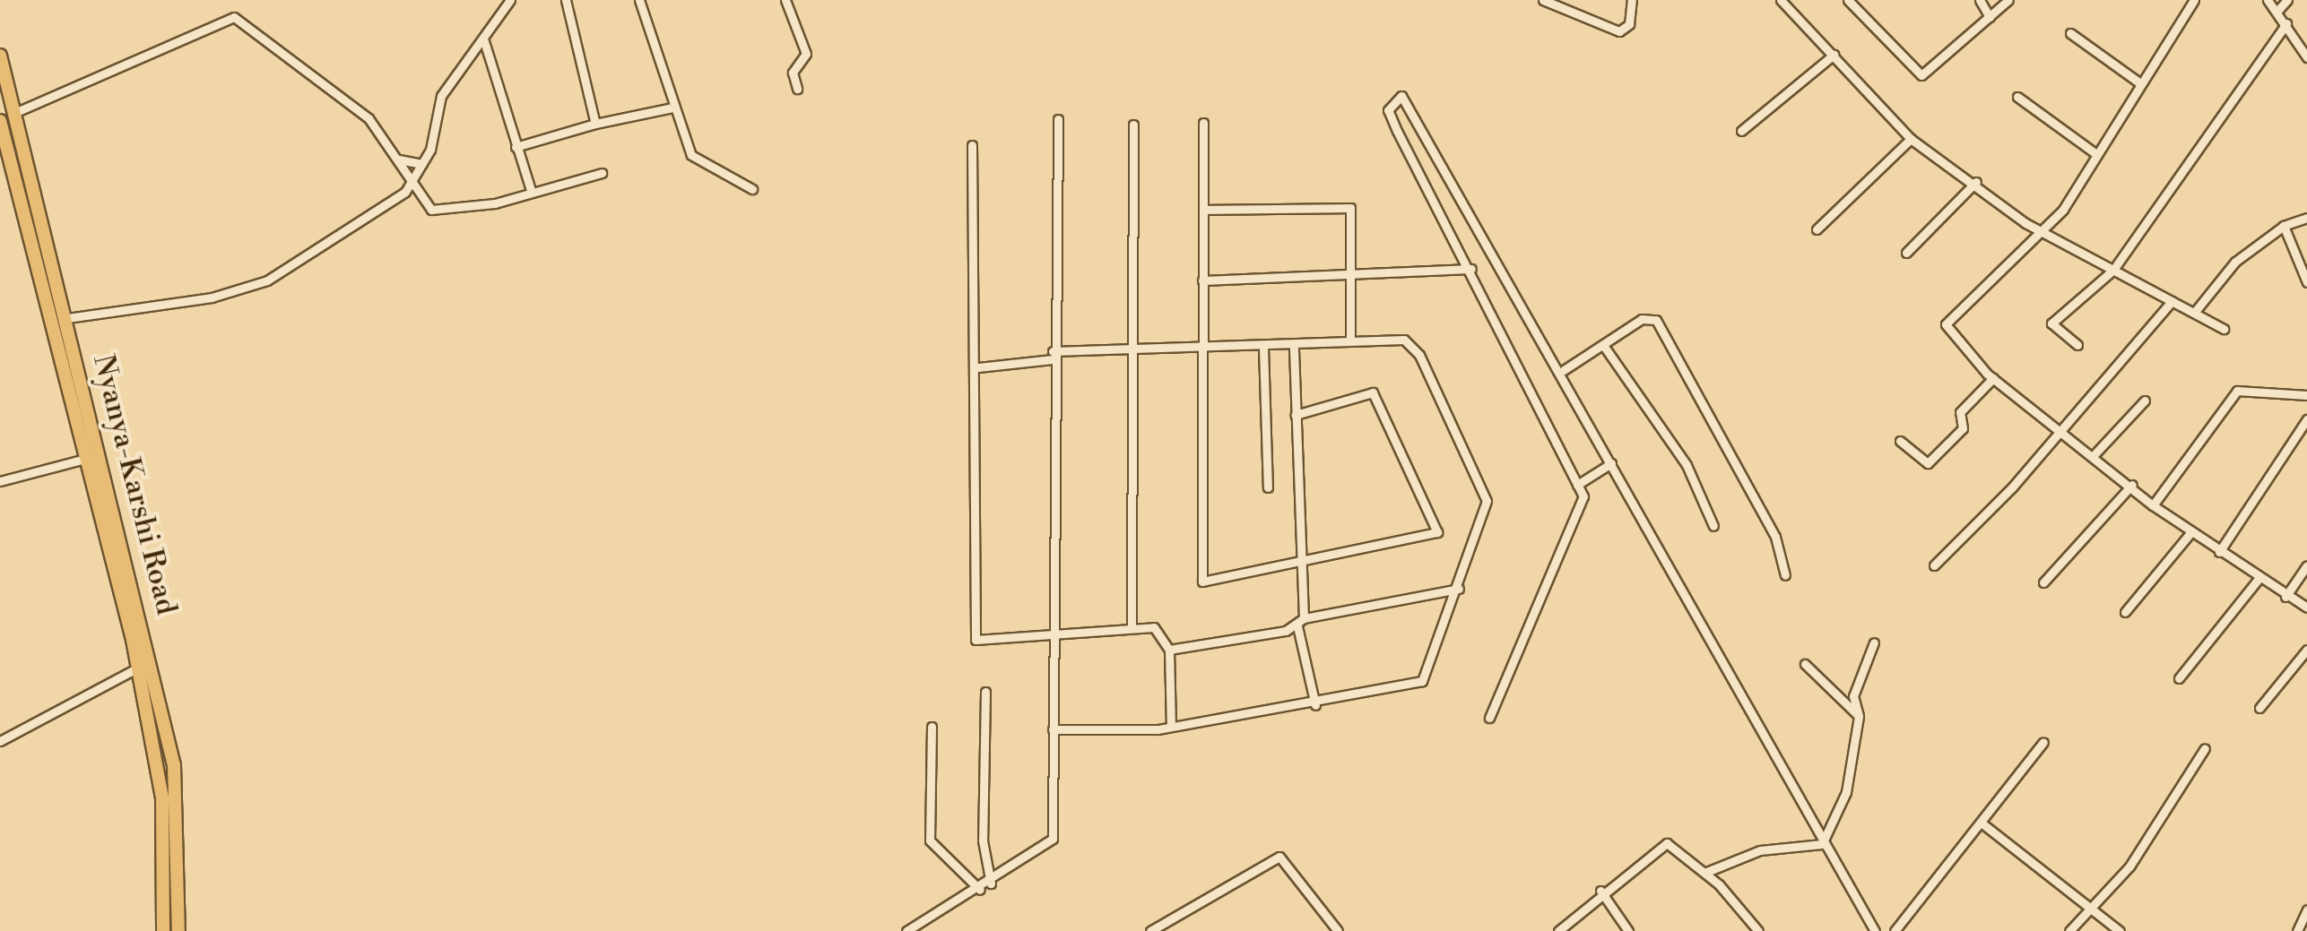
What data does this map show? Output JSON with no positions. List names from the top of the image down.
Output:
{
  "streets": {
    "main road": ["Nyanya-Karshi Road"]
  }
}
